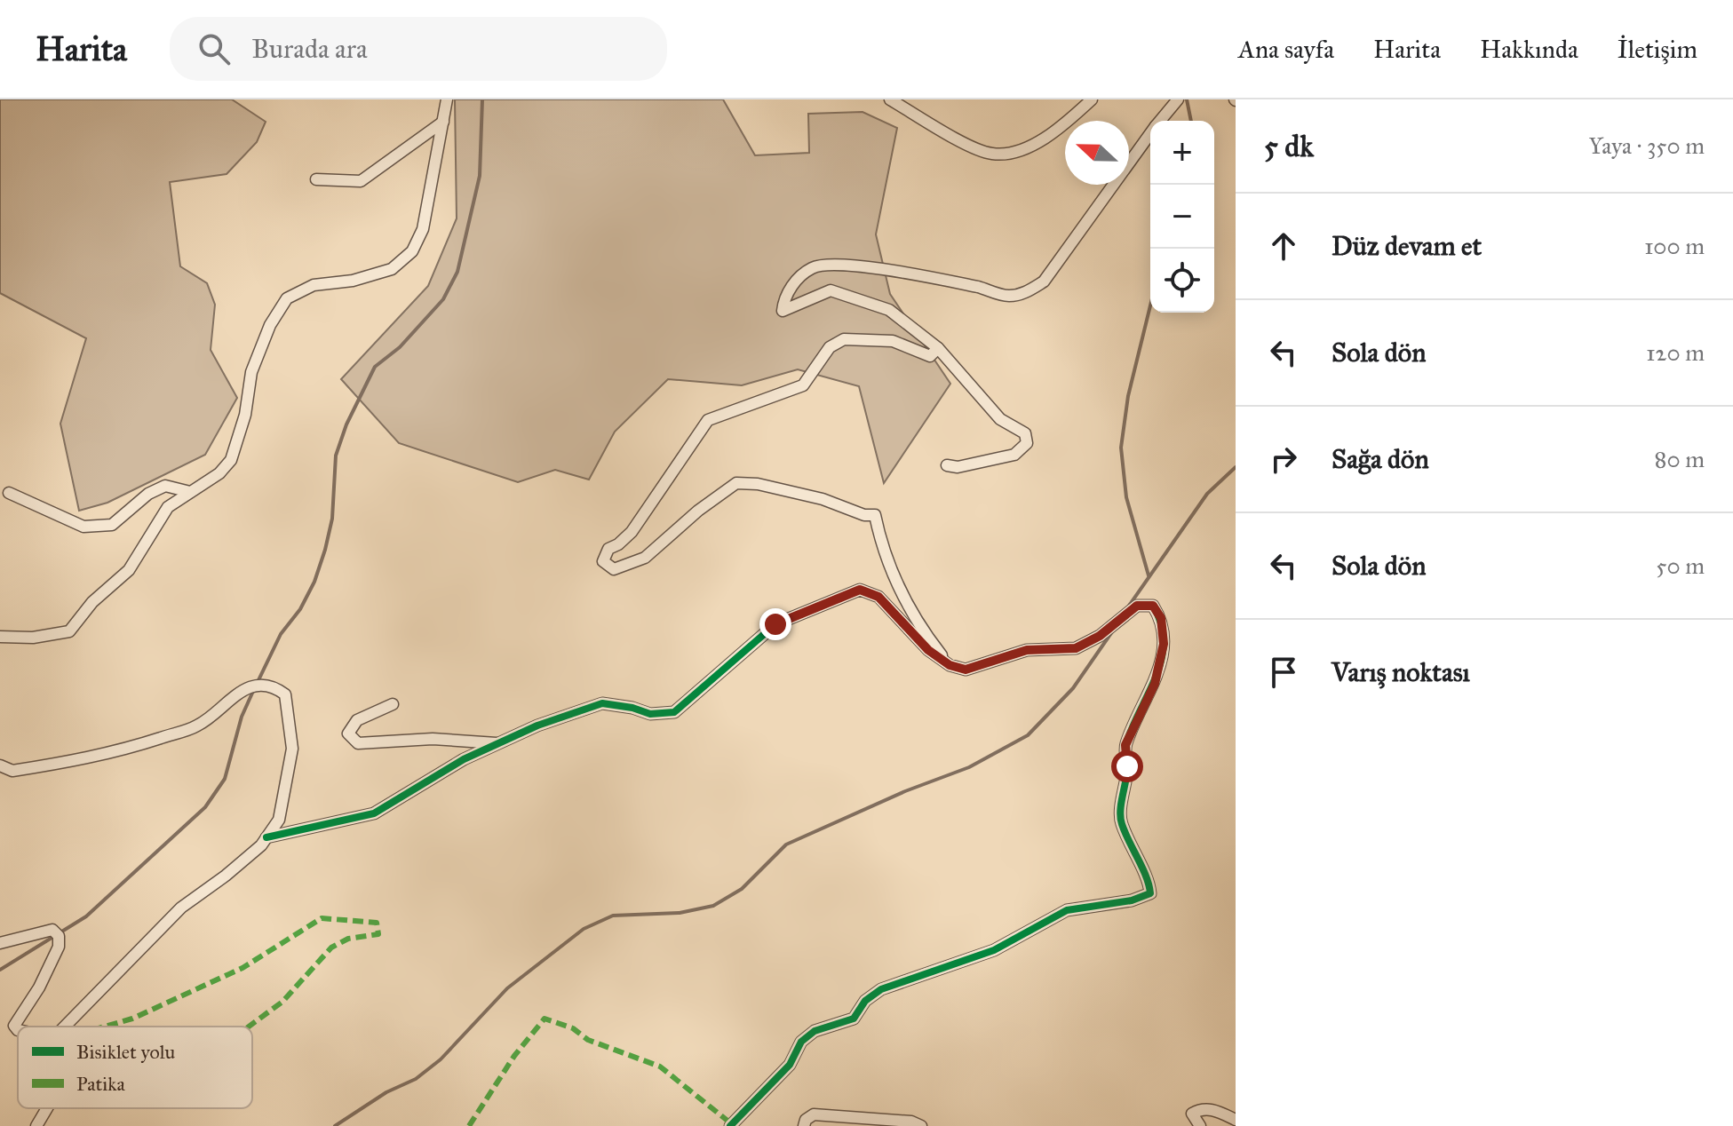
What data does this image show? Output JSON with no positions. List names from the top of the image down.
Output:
{
  "legend": ["Bisiklet yolu", "Patika"],
  "north": "left",
  "page": {
    "header": "Harita",
    "search": "Burada ara",
    "nav": [
      "Ana sayfa",
      "Harita",
      "Hakkında",
      "İletişim"
    ],
    "heading": ["5 dk", "Yaya · 350 m"],
    "map_buttons": ["+", "−"],
    "list": [
      ["Düz devam et", "100 m"],
      ["Sola dön", "120 m"],
      ["Sağa dön", "80 m"],
      ["Sola dön", "50 m"],
      "Varış noktası"
    ]
  }
}
